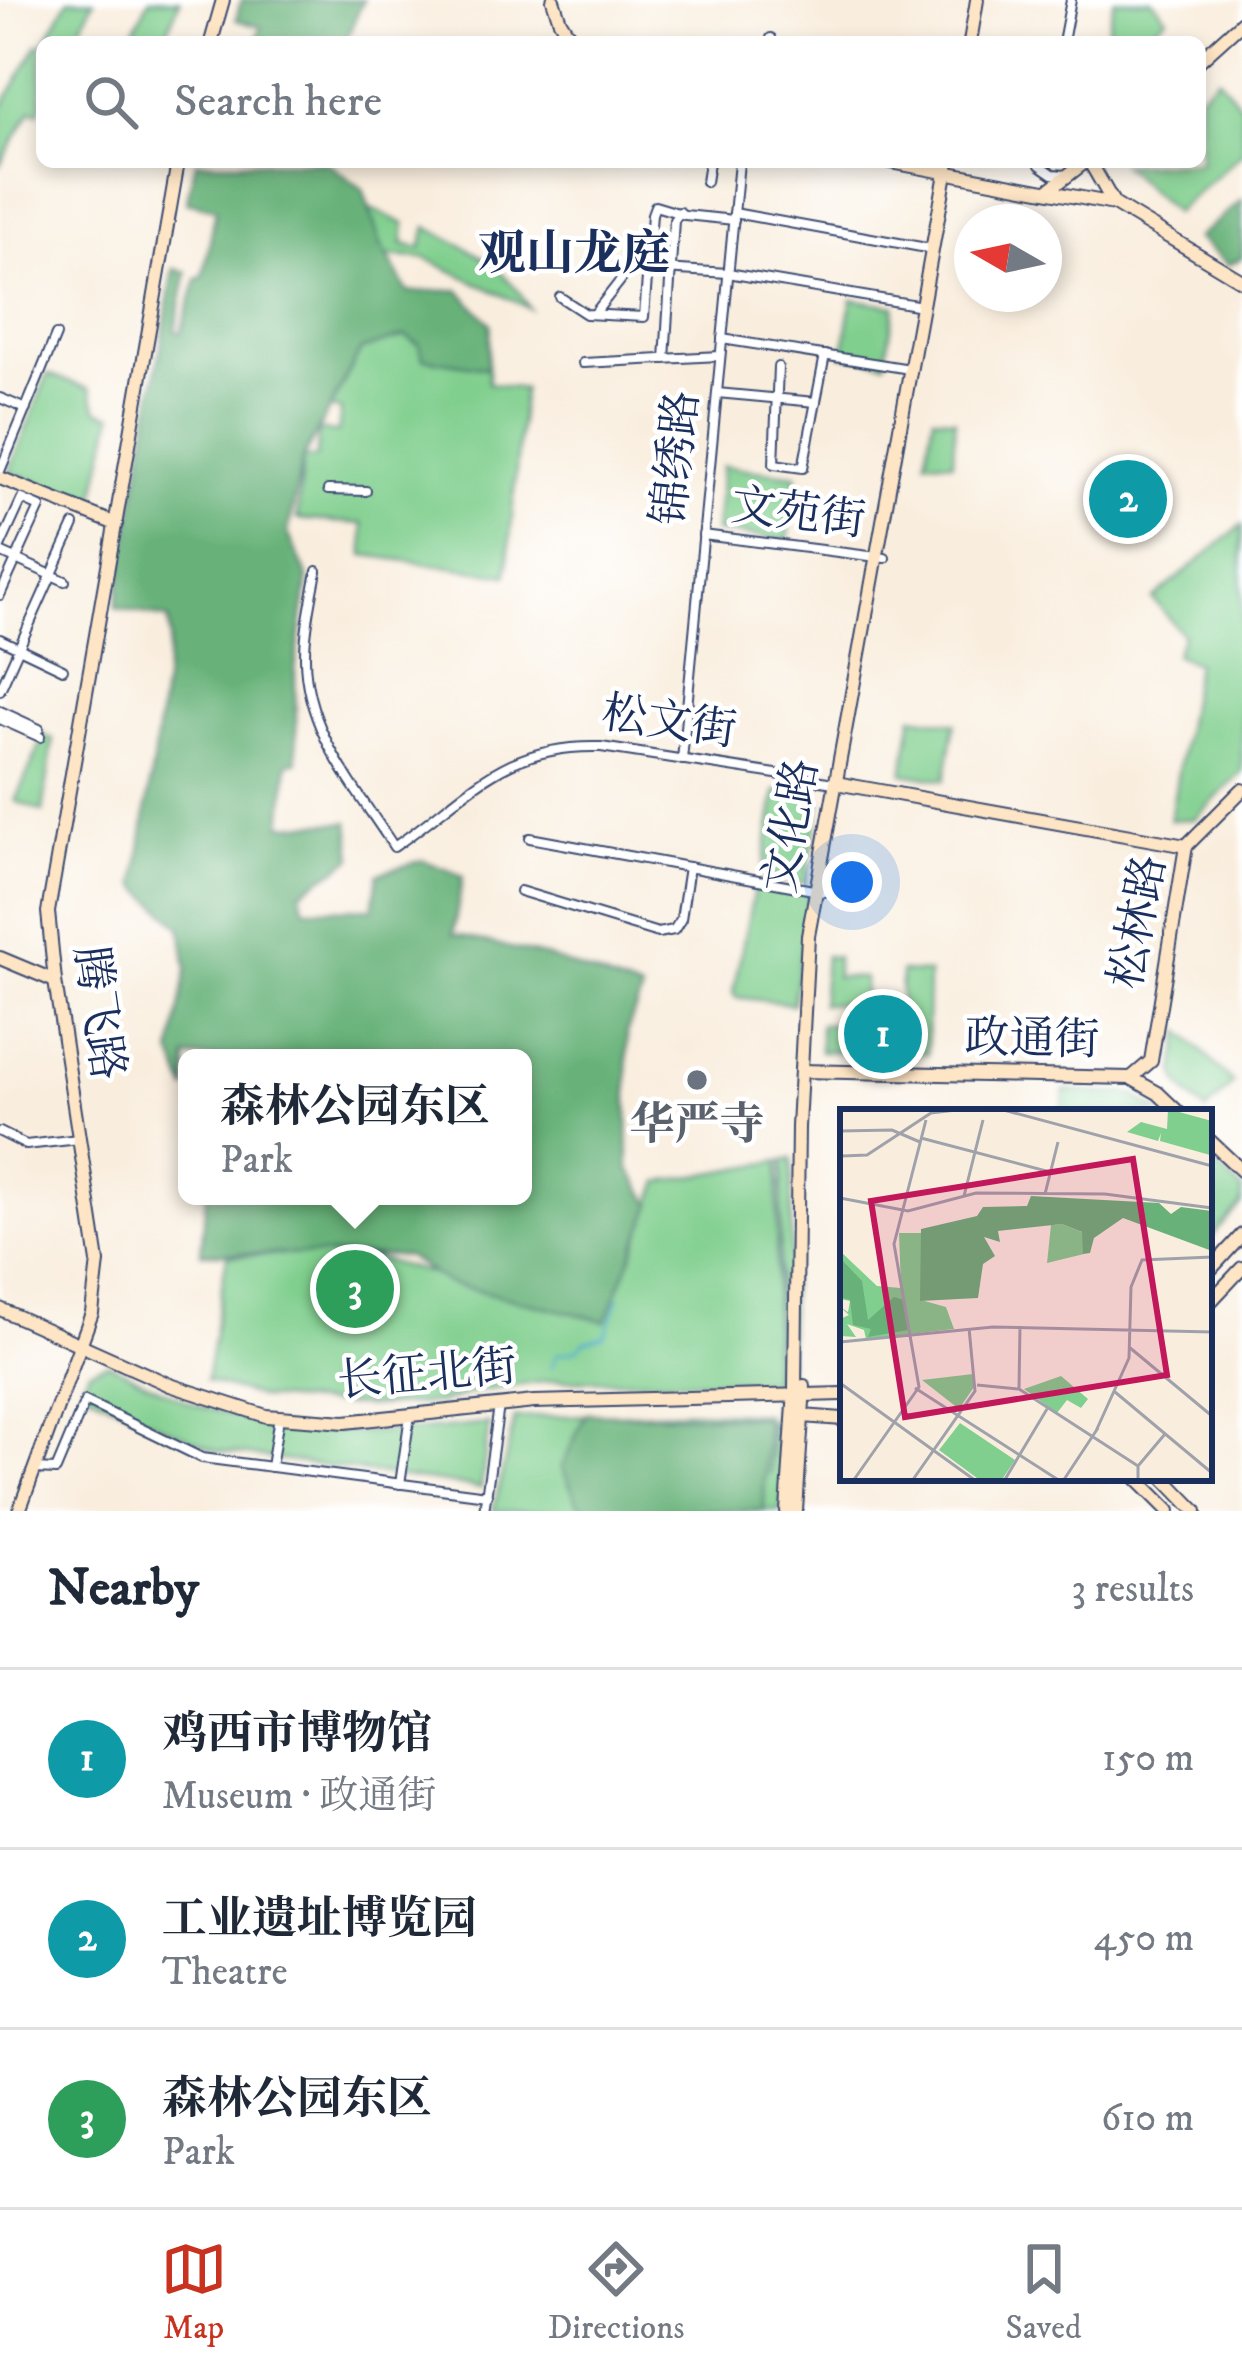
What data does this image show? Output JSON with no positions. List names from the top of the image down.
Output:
{
  "streets": {
    "street": [
      "锦绣路",
      "文苑街",
      "松文街",
      "文化路",
      "松林路",
      "腾飞路",
      "政通街",
      "长征北街"
    ]
  },
  "crossings": [
    ["锦绣路", "文苑街"],
    ["锦绣路", "松文街"],
    ["文苑街", "文化路"],
    ["松文街", "文化路"],
    ["松文街", "松林路"],
    ["文化路", "政通街"],
    ["文化路", "长征北街"],
    ["松林路", "政通街"],
    ["腾飞路", "长征北街"]
  ],
  "districts": ["观山龙庭"],
  "places": ["华严寺"],
  "north": "left",
  "page": {
    "search": "Search here",
    "pins": ["2", "1", "3"],
    "popup": ["森林公园东区", "Park"],
    "heading": ["Nearby", "3 results"],
    "list": [
      {
        "mark": "1",
        "name": "鸡西市博物馆",
        "note": "Museum · 政通街",
        "value": "150 m"
      },
      {
        "mark": "2",
        "name": "工业遗址博览园",
        "note": "Theatre",
        "value": "450 m"
      },
      {
        "mark": "3",
        "name": "森林公园东区",
        "note": "Park",
        "value": "610 m"
      }
    ],
    "nav": ["Map", "Directions", "Saved"]
  }
}
